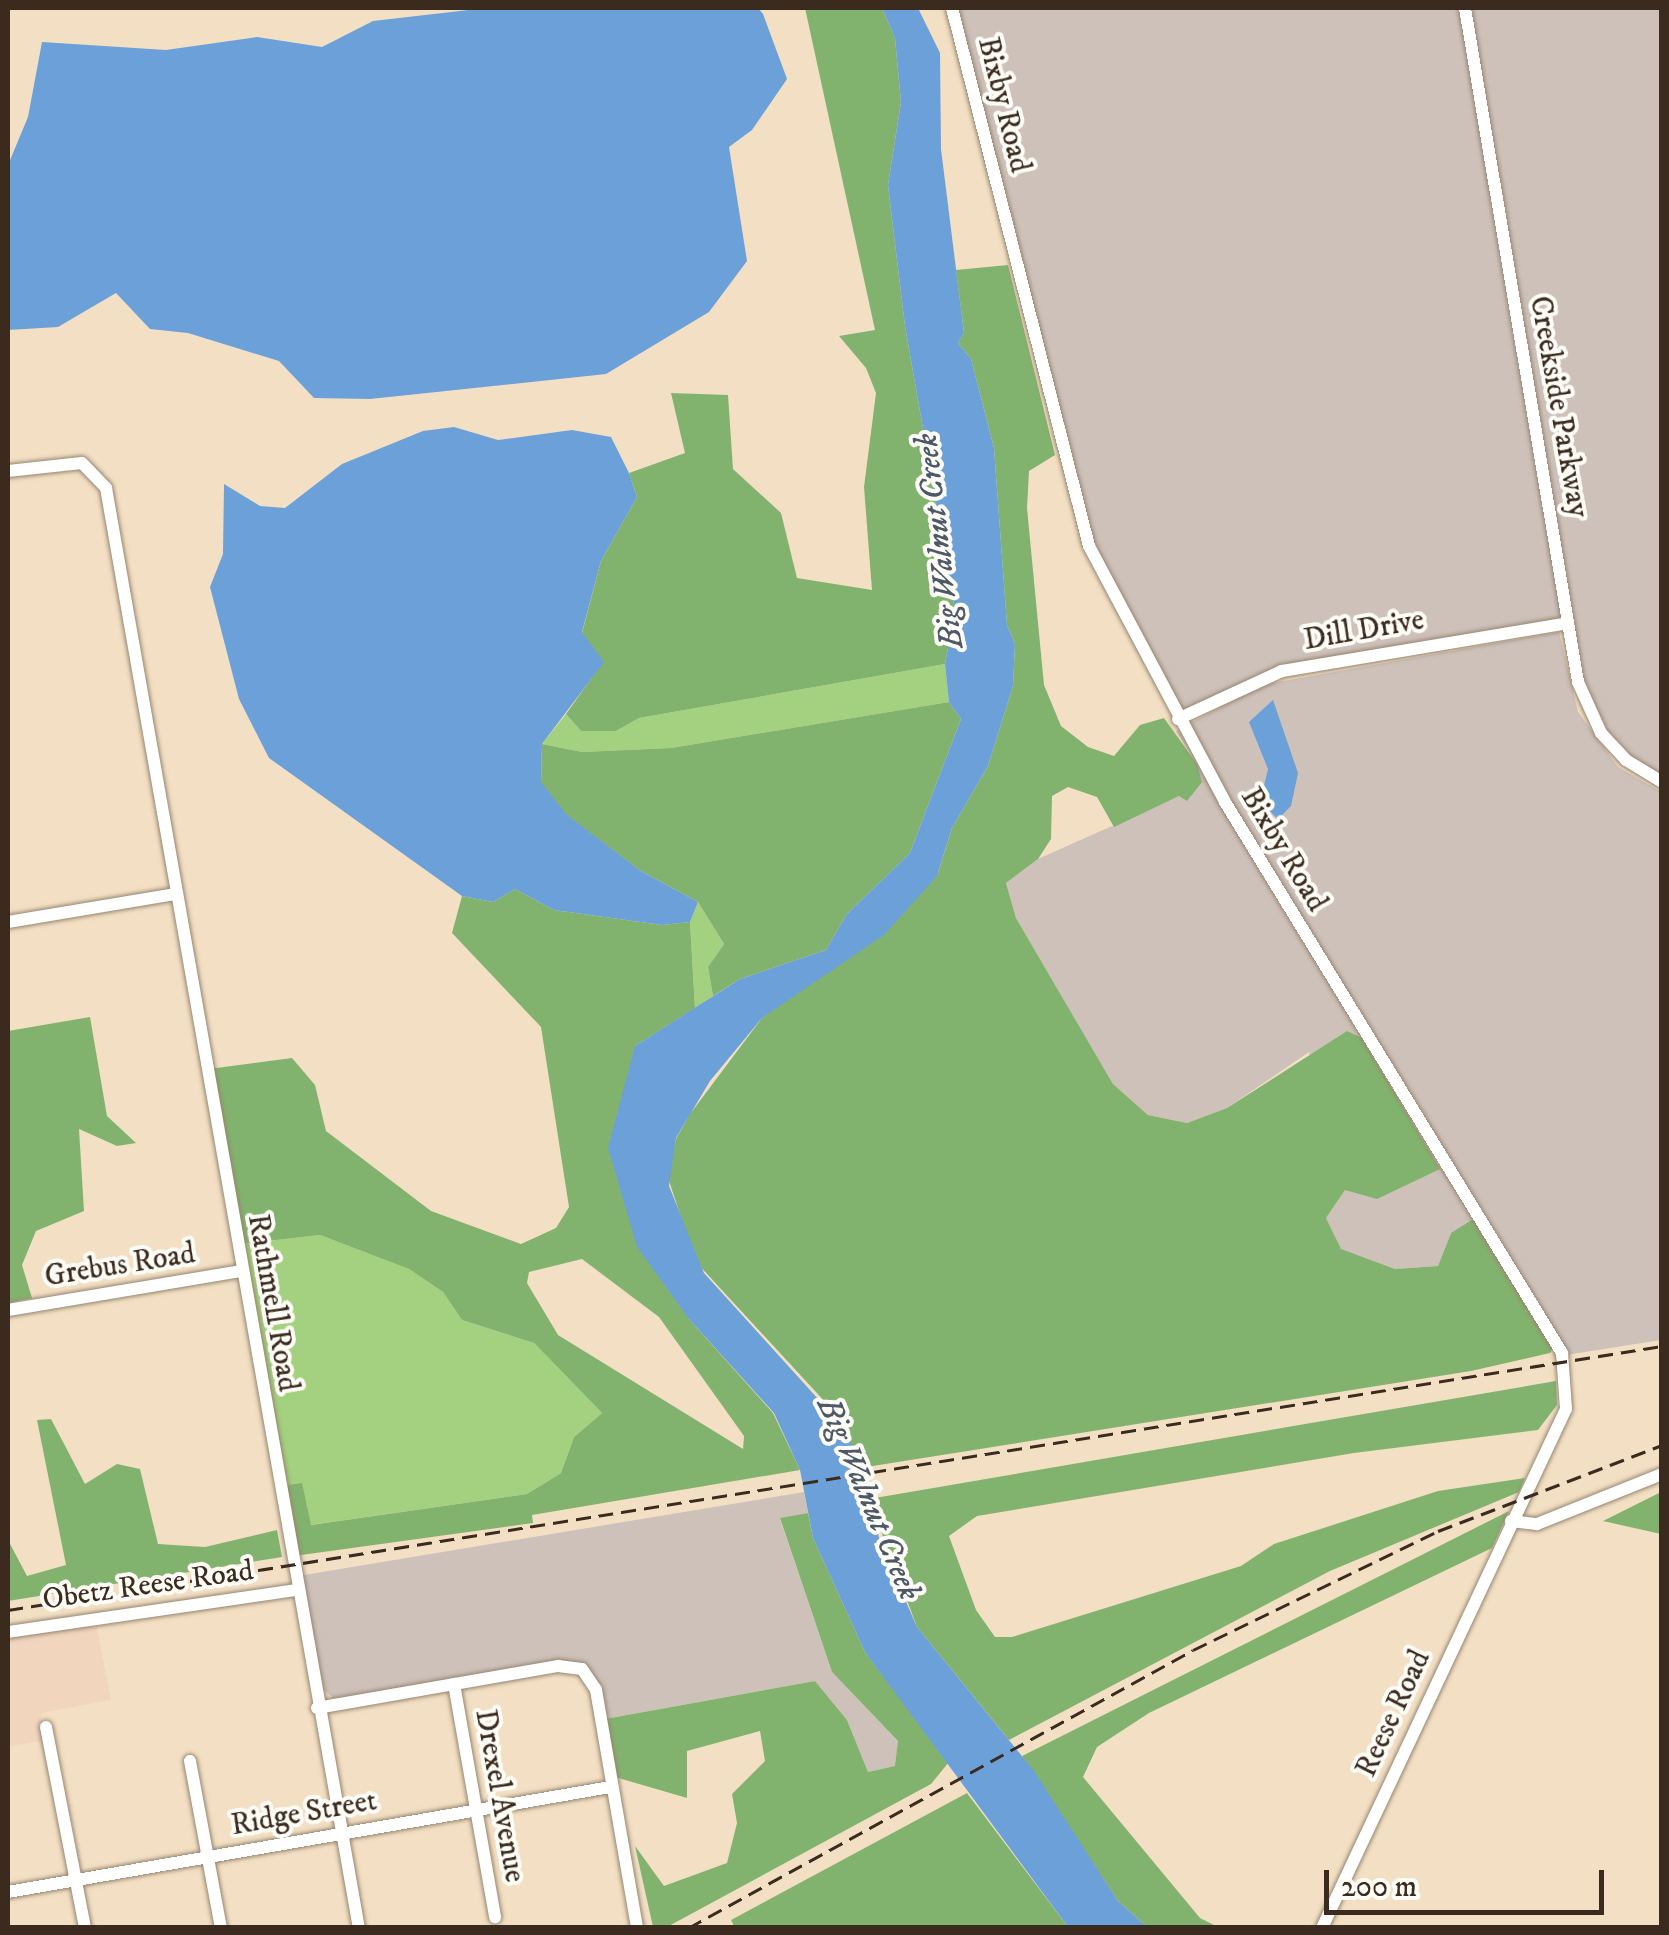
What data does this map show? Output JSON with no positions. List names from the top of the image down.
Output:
{
  "streets": {
    "street": [
      "Bixby Road",
      "Creekside Parkway",
      "Dill Drive",
      "Grebus Road",
      "Rathmell Road",
      "Obetz Reese Road",
      "Reese Road",
      "Drexel Avenue",
      "Ridge Street"
    ]
  },
  "crossings": [
    ["Bixby Road", "Dill Drive"],
    ["Bixby Road", "Reese Road"],
    ["Creekside Parkway", "Dill Drive"],
    ["Grebus Road", "Rathmell Road"],
    ["Rathmell Road", "Obetz Reese Road"],
    ["Rathmell Road", "Ridge Street"],
    ["Drexel Avenue", "Ridge Street"]
  ],
  "water": ["Big Walnut Creek"],
  "scale_bar": "200 m"
}
